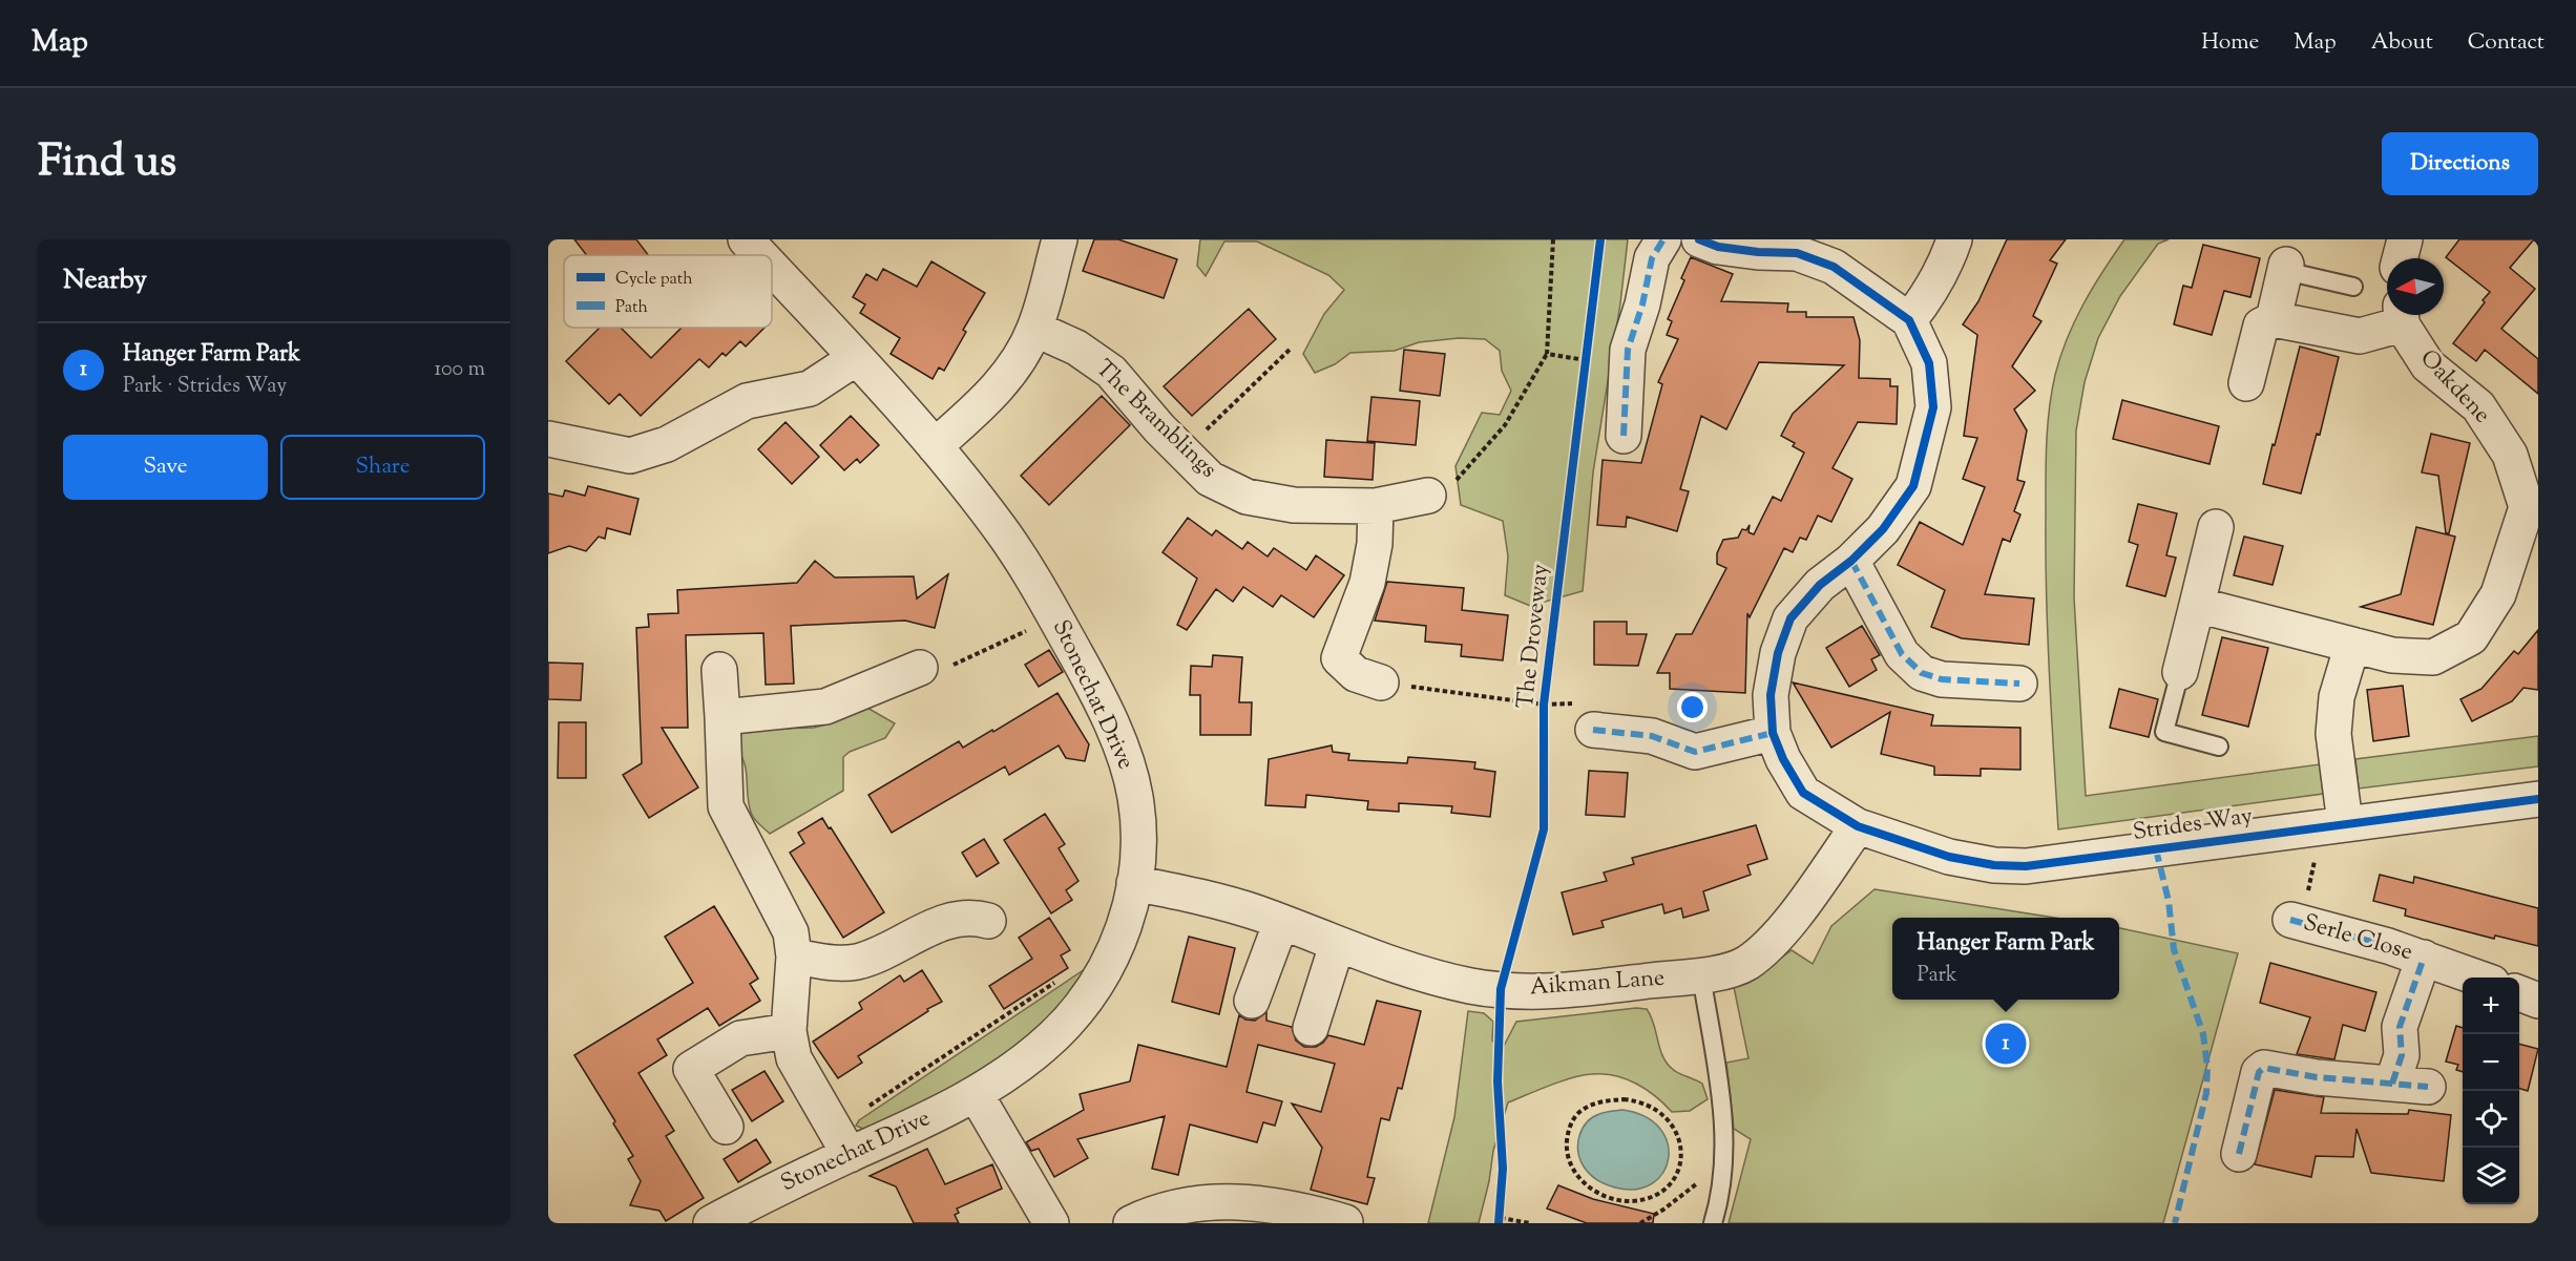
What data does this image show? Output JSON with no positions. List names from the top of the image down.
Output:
{
  "streets": {
    "street": [
      "Oakdene",
      "The Bramblings",
      "Stonechat Drive",
      "Strides Way",
      "Serle Close",
      "Aikman Lane"
    ],
    "cycle path": ["The Droveway"]
  },
  "crossings": [
    ["Stonechat Drive", "Aikman Lane"],
    ["Strides Way", "Aikman Lane"]
  ],
  "legend": ["Cycle path", "Path"],
  "north": "left",
  "page": {
    "header": "Map",
    "nav": [
      "Home",
      "Map",
      "About",
      "Contact"
    ],
    "title": "Find us",
    "buttons": [
      "Directions",
      ["Save", "Share"]
    ],
    "heading": "Nearby",
    "list": [
      {
        "mark": "1",
        "name": "Hanger Farm Park",
        "note": "Park · Strides Way",
        "value": "100 m"
      }
    ],
    "popup": ["Hanger Farm Park", "Park"],
    "map_buttons": ["+", "−"],
    "pins": "1"
  }
}
